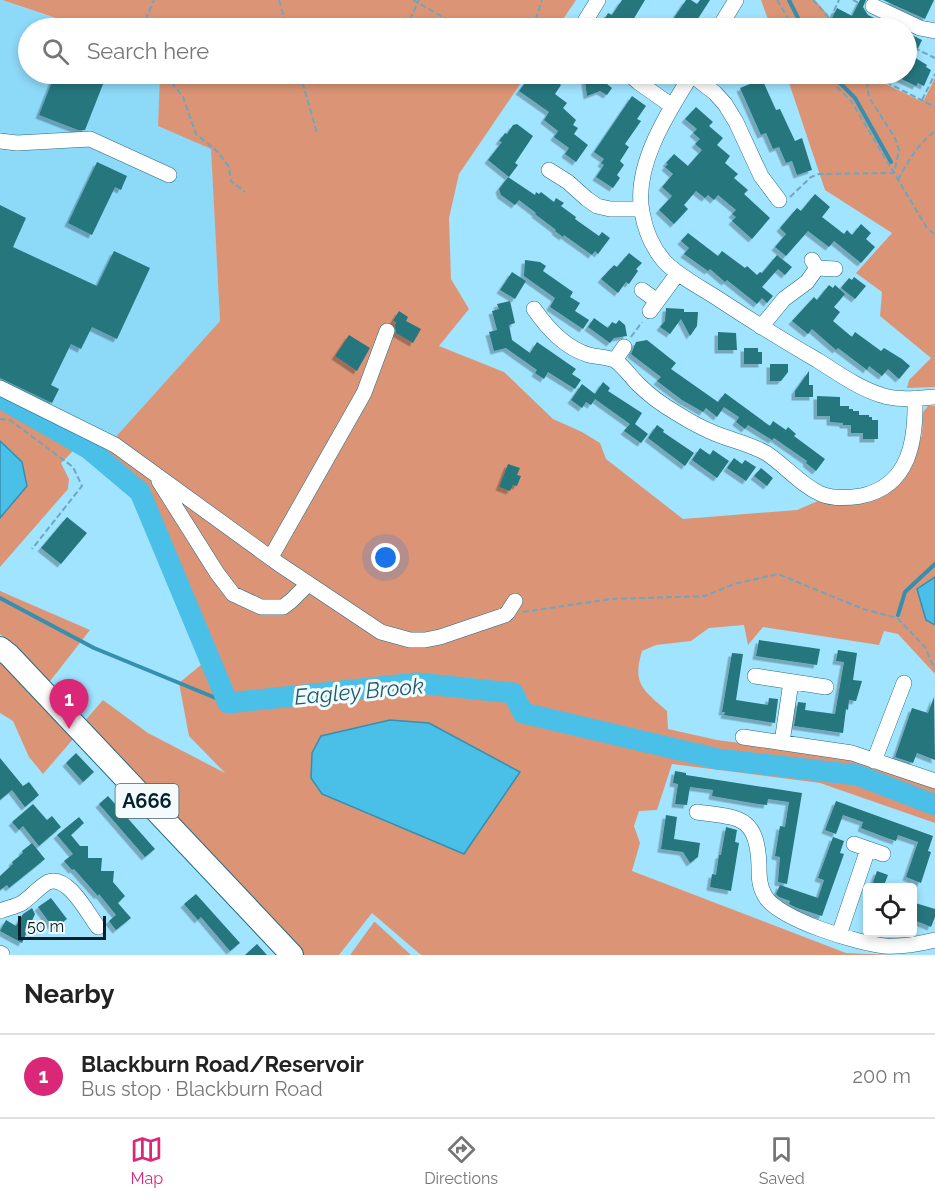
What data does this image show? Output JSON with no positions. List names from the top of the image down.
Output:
{
  "streets": {
    "highway": ["A666"]
  },
  "water": ["Eagley Brook"],
  "scale_bar": "50 m",
  "page": {
    "search": "Search here",
    "pins": "1",
    "scale": "50 m",
    "heading": "Nearby",
    "list": [
      {
        "mark": "1",
        "name": "Blackburn Road/Reservoir",
        "note": "Bus stop · Blackburn Road",
        "value": "200 m"
      }
    ],
    "nav": ["Map", "Directions", "Saved"]
  }
}
